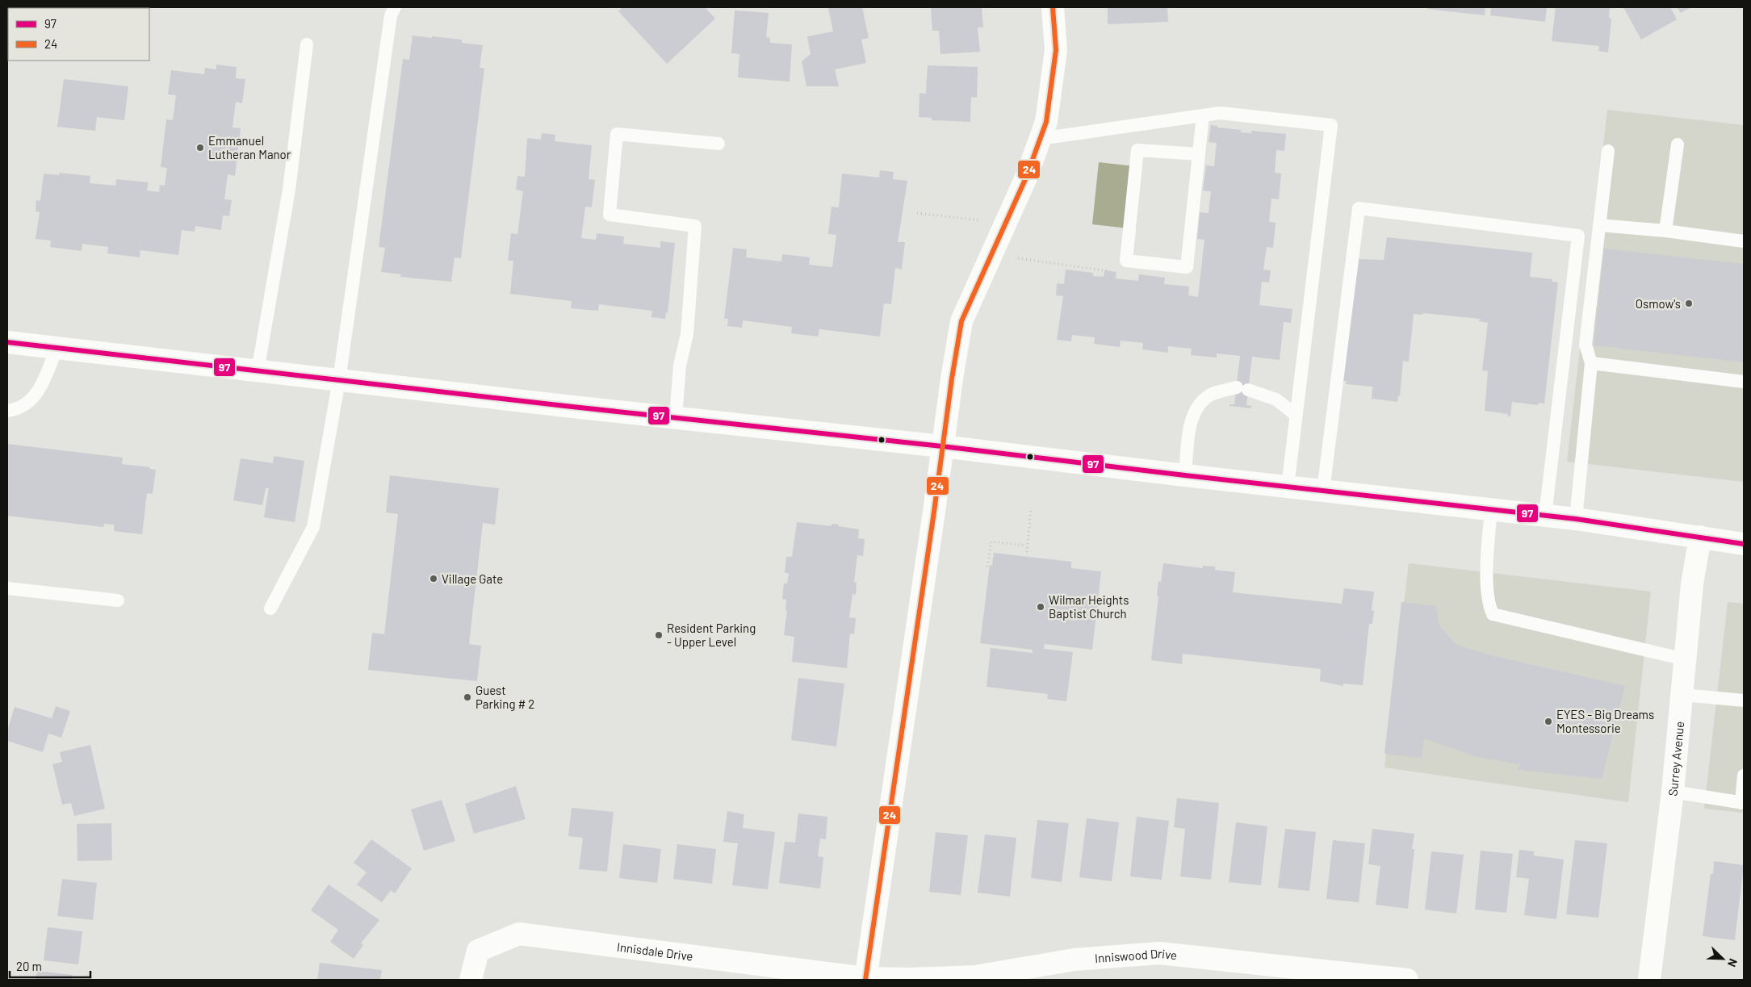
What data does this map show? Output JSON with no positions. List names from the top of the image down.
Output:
{
  "streets": {
    "street": ["Surrey Avenue", "Innisdale Drive", "Inniswood Drive"]
  },
  "crossings": [
    ["Innisdale Drive", "Inniswood Drive"]
  ],
  "places": [
    "Emmanuel Lutheran Manor",
    "Osmow's",
    "Village Gate",
    "Wilmar Heights Baptist Church",
    "Resident Parking - Upper Level",
    "Guest Parking # 2",
    "EYES - Big Dreams Montessorie"
  ],
  "lines": ["transit line 24", "transit line 97"],
  "legend": ["97", "24"],
  "scale_bar": "20 m",
  "north": "bottom right"
}
